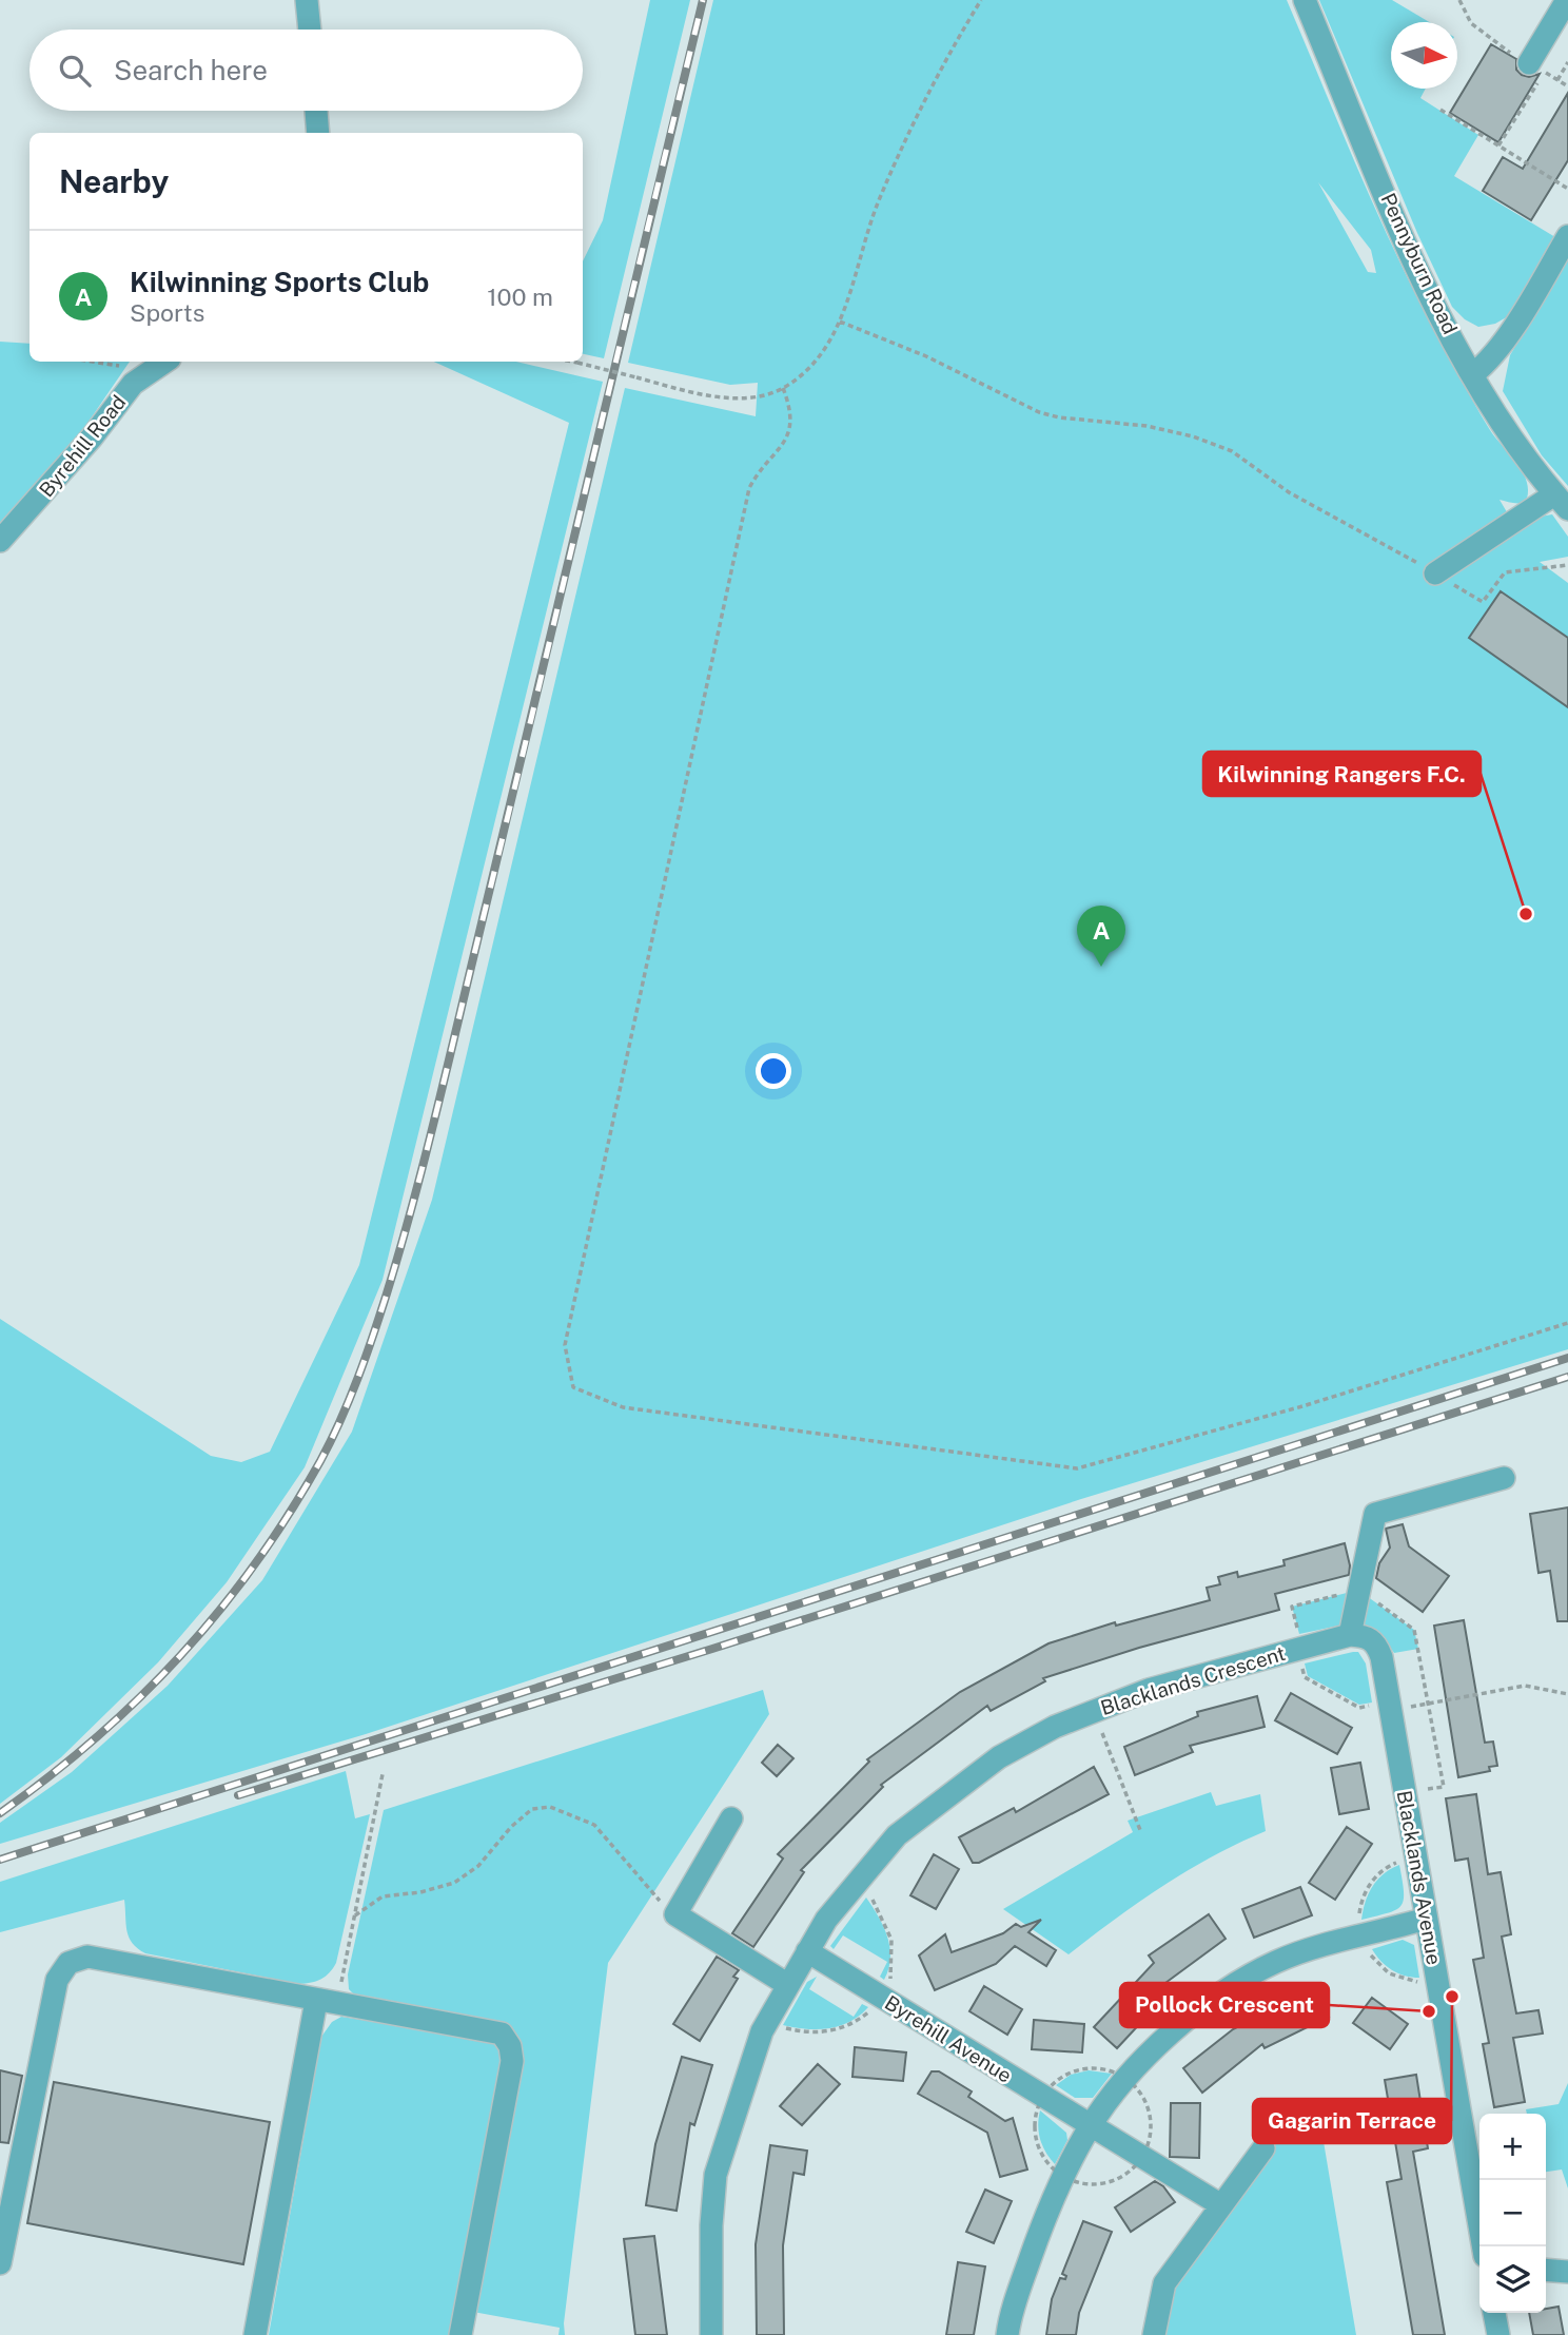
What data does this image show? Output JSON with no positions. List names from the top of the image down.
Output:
{
  "streets": {
    "street": [
      "Pennyburn Road",
      "Byrehill Road",
      "Blacklands Crescent",
      "Blacklands Avenue",
      "Byrehill Avenue"
    ]
  },
  "crossings": [
    ["Blacklands Crescent", "Blacklands Avenue"],
    ["Blacklands Crescent", "Byrehill Avenue"]
  ],
  "places": ["Kilwinning Rangers F.C.", "Gagarin Terrace", "Pollock Crescent"],
  "north": "right",
  "page": {
    "search": "Search here",
    "heading": "Nearby",
    "list": [
      {
        "mark": "A",
        "name": "Kilwinning Sports Club",
        "note": "Sports",
        "value": "100 m"
      }
    ],
    "pins": "A",
    "map_buttons": ["+", "−"]
  }
}
